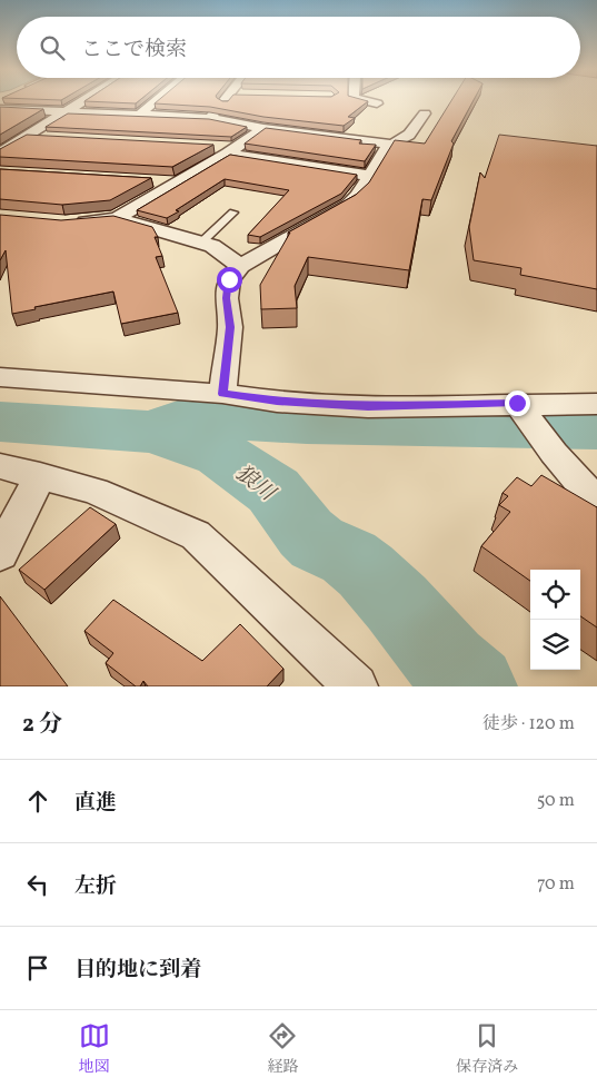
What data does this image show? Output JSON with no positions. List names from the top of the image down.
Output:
{
  "water": ["狼川"],
  "page": {
    "search": "ここで検索",
    "heading": ["2 分", "徒歩 · 120 m"],
    "list": [
      ["直進", "50 m"],
      ["左折", "70 m"],
      "目的地に到着"
    ],
    "nav": ["地図", "経路", "保存済み"]
  }
}
